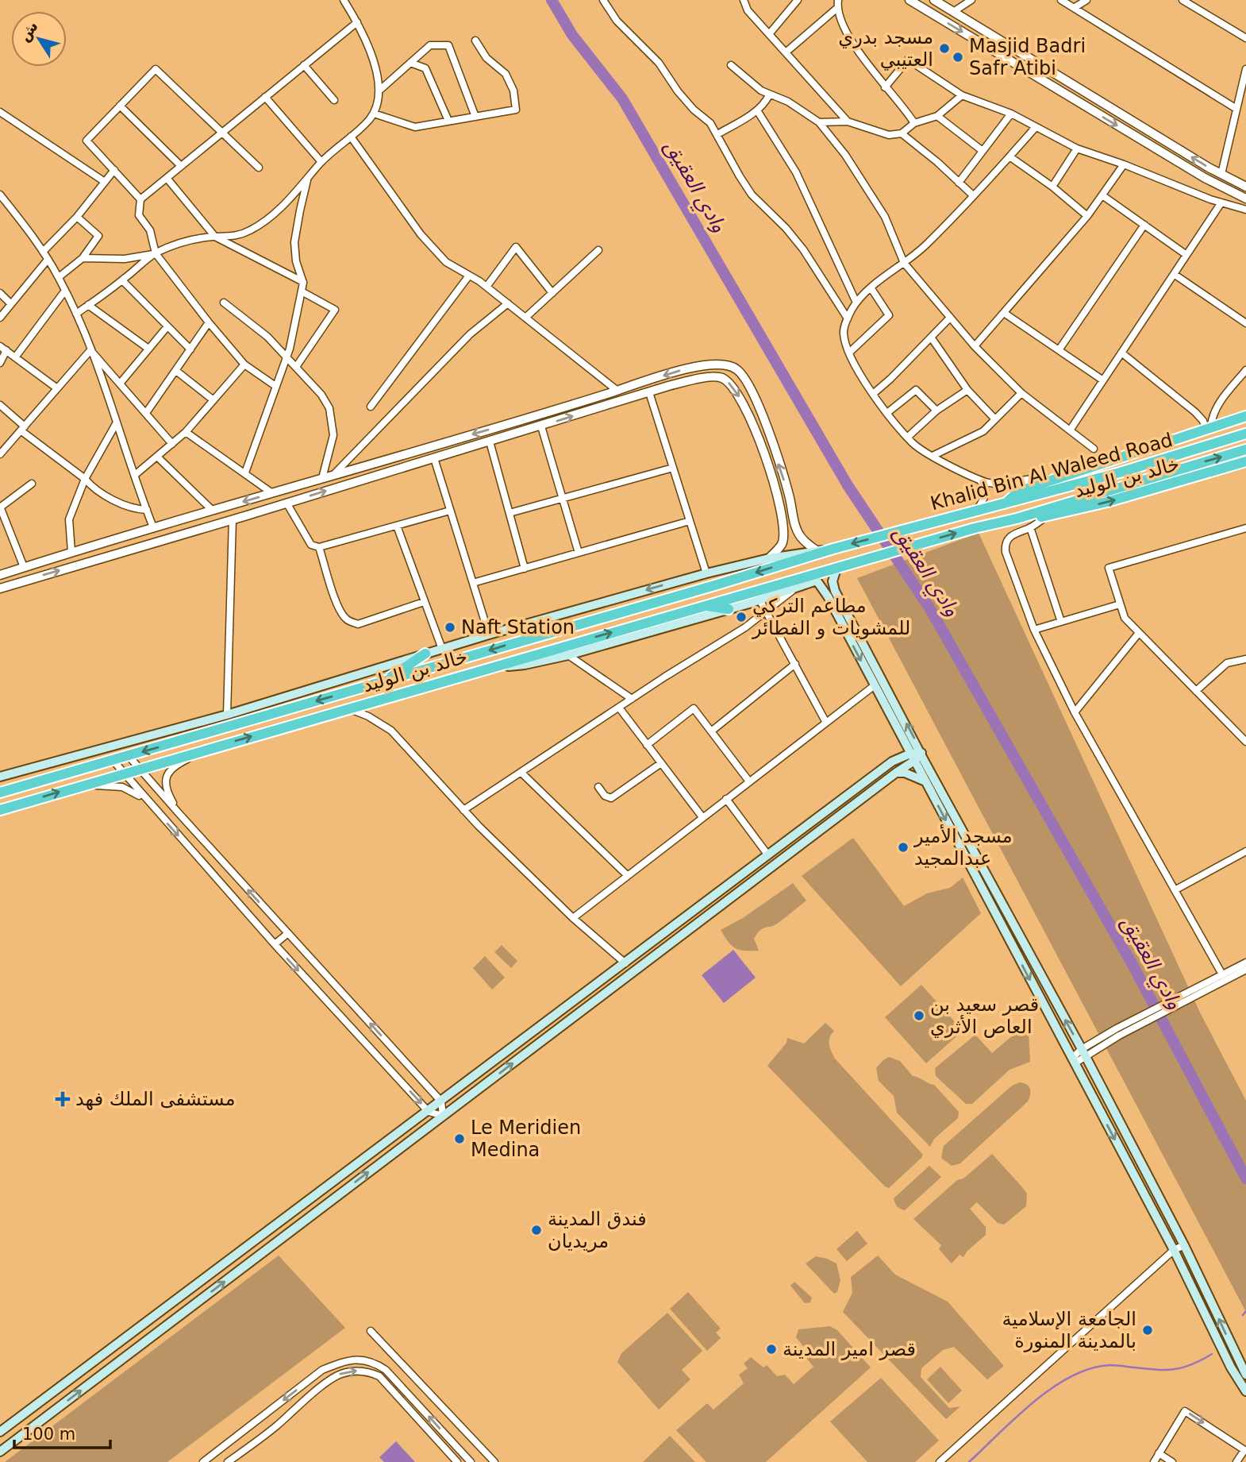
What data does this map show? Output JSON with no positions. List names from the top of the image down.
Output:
{
  "streets": {
    "highway": ["Khalid Bin Al Waleed Road", "خالد بن الوليد"]
  },
  "crossings": [
    ["Khalid Bin Al Waleed Road", "خالد بن الوليد"]
  ],
  "water": ["وادي العقيق"],
  "places": {
    "other": [
      "مسجد بدري العتيبي",
      "Masjid Badri Safr Atibi",
      "مطاعم التركي للمشويات و الفطائر",
      "Naft Station",
      "مسجد الأمير عبدالمجيد",
      "قصر سعيد بن العاص الأثري",
      "Le Meridien Medina",
      "فندق المدينة مريديان",
      "الجامعة الإسلامية بالمدينة المنورة",
      "قصر امير المدينة"
    ],
    "health": ["مستشفى الملك فهد"]
  },
  "scale_bar": "100 m",
  "north": "top left"
}
